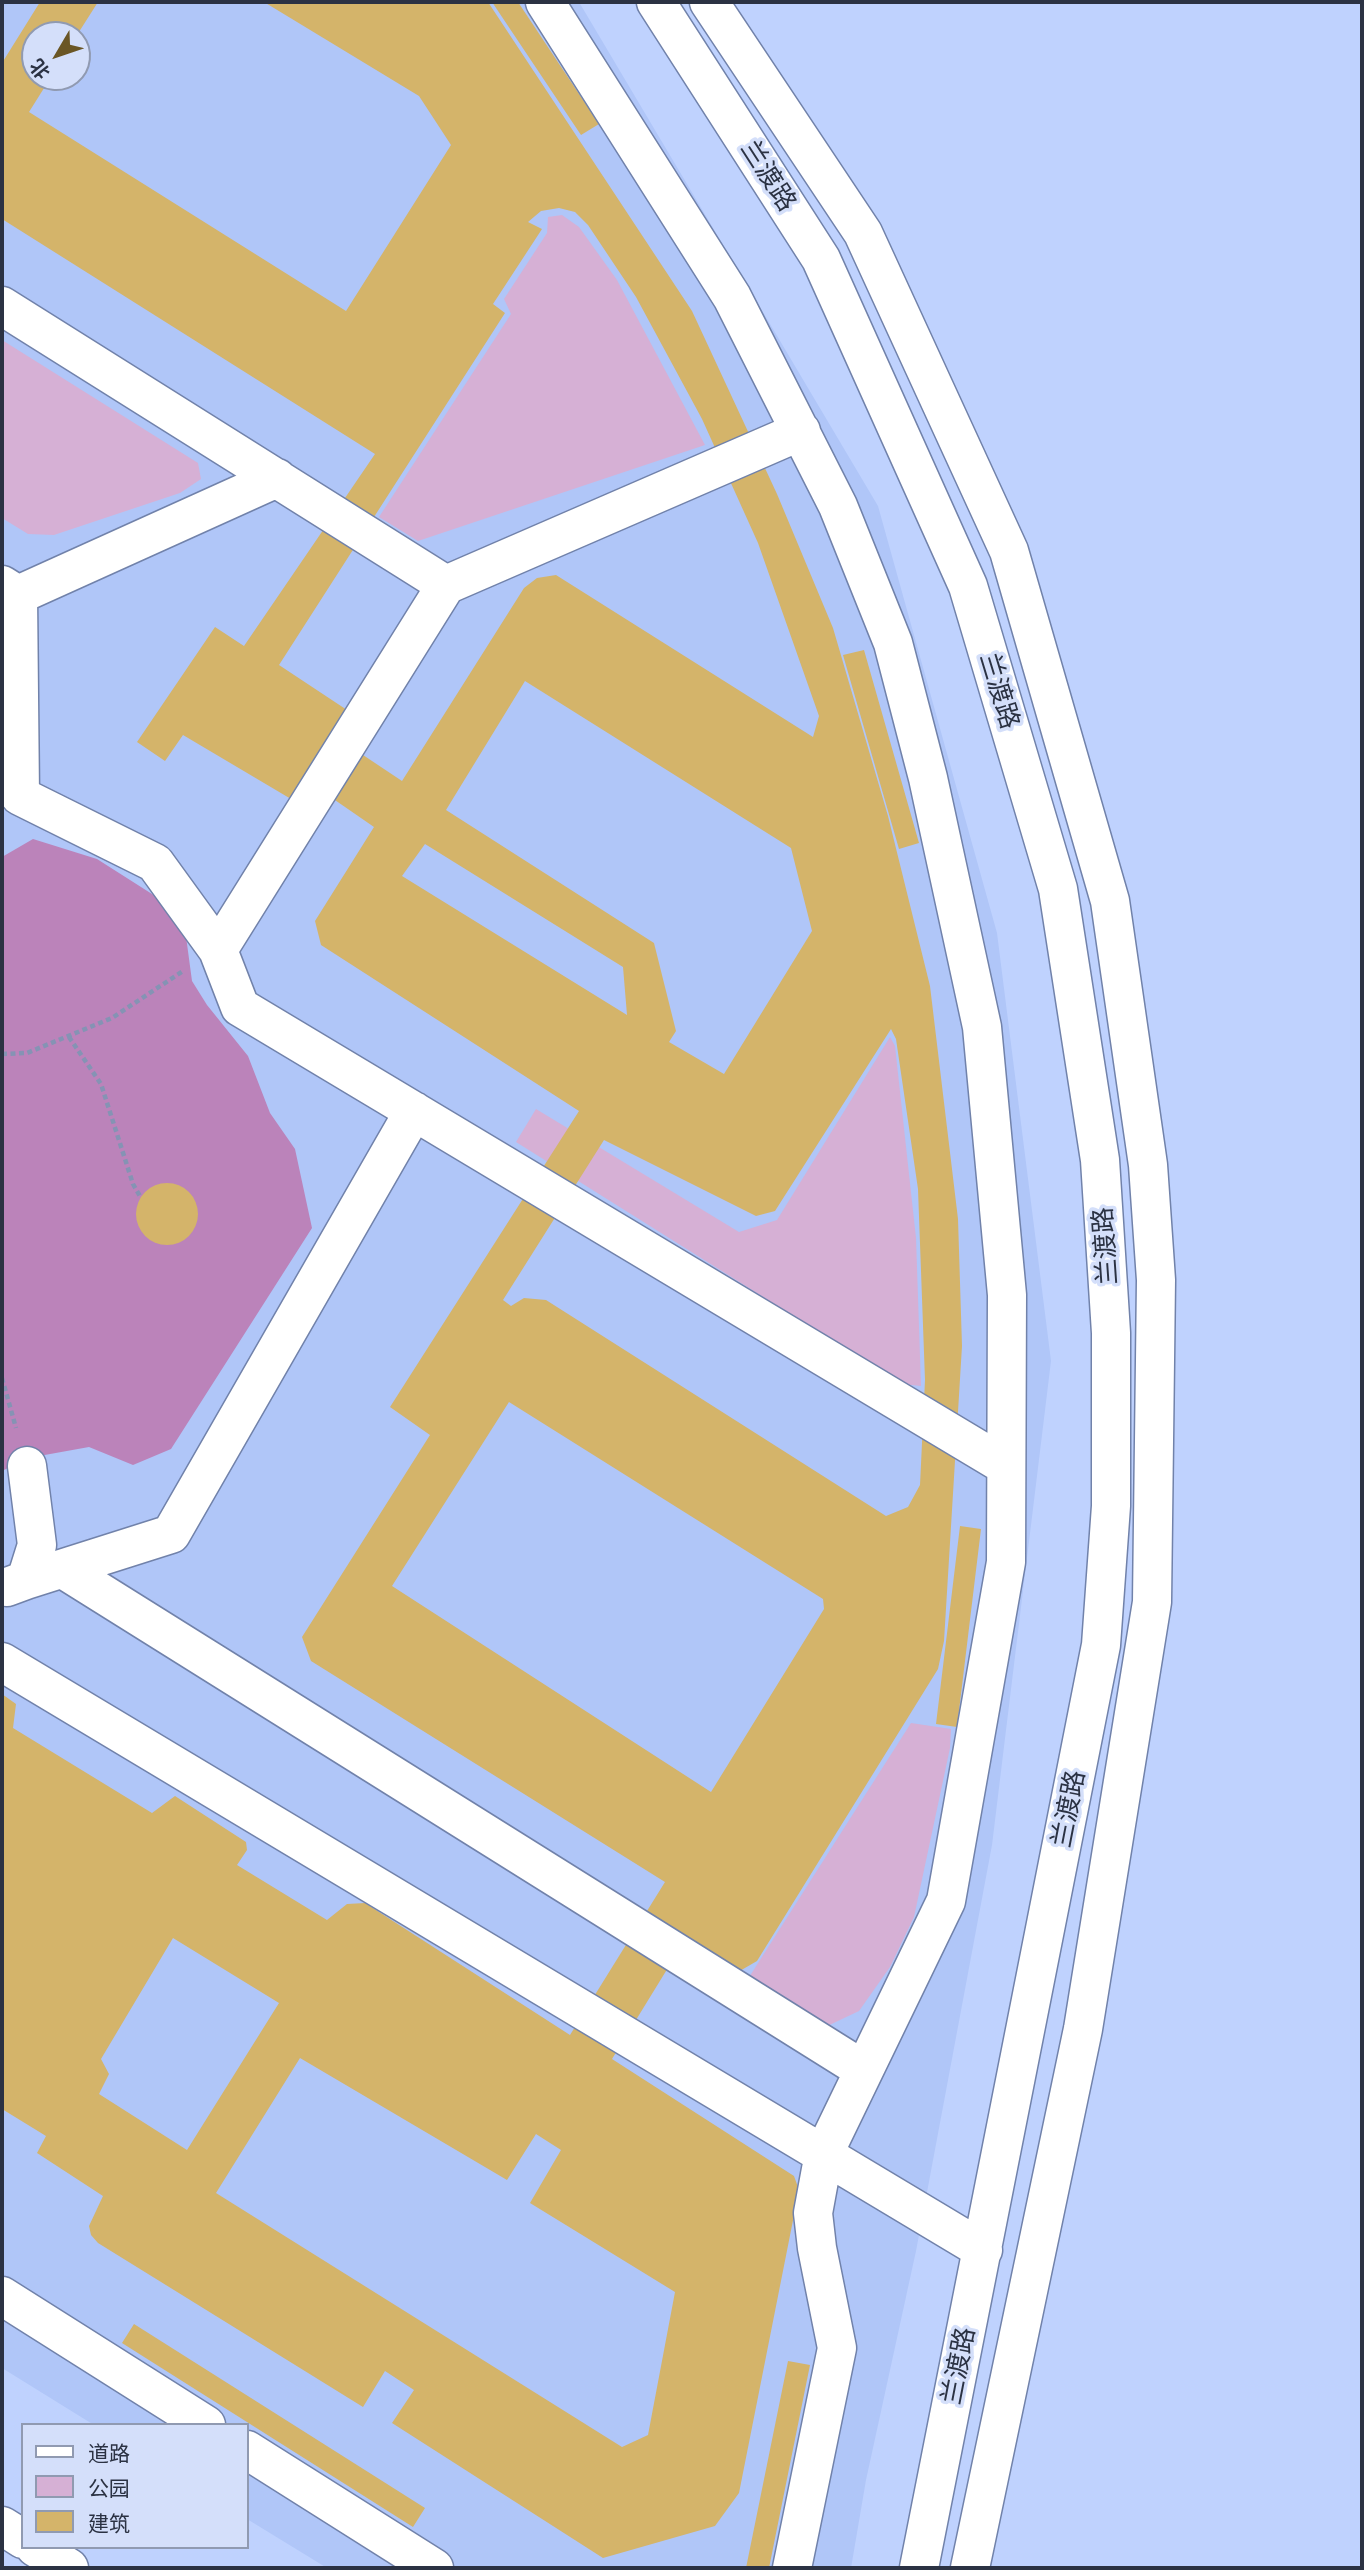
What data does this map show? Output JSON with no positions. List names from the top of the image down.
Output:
{
  "streets": {
    "street": ["兰渡路"]
  },
  "legend": ["道路", "公园", "建筑"],
  "north": "bottom left"
}
